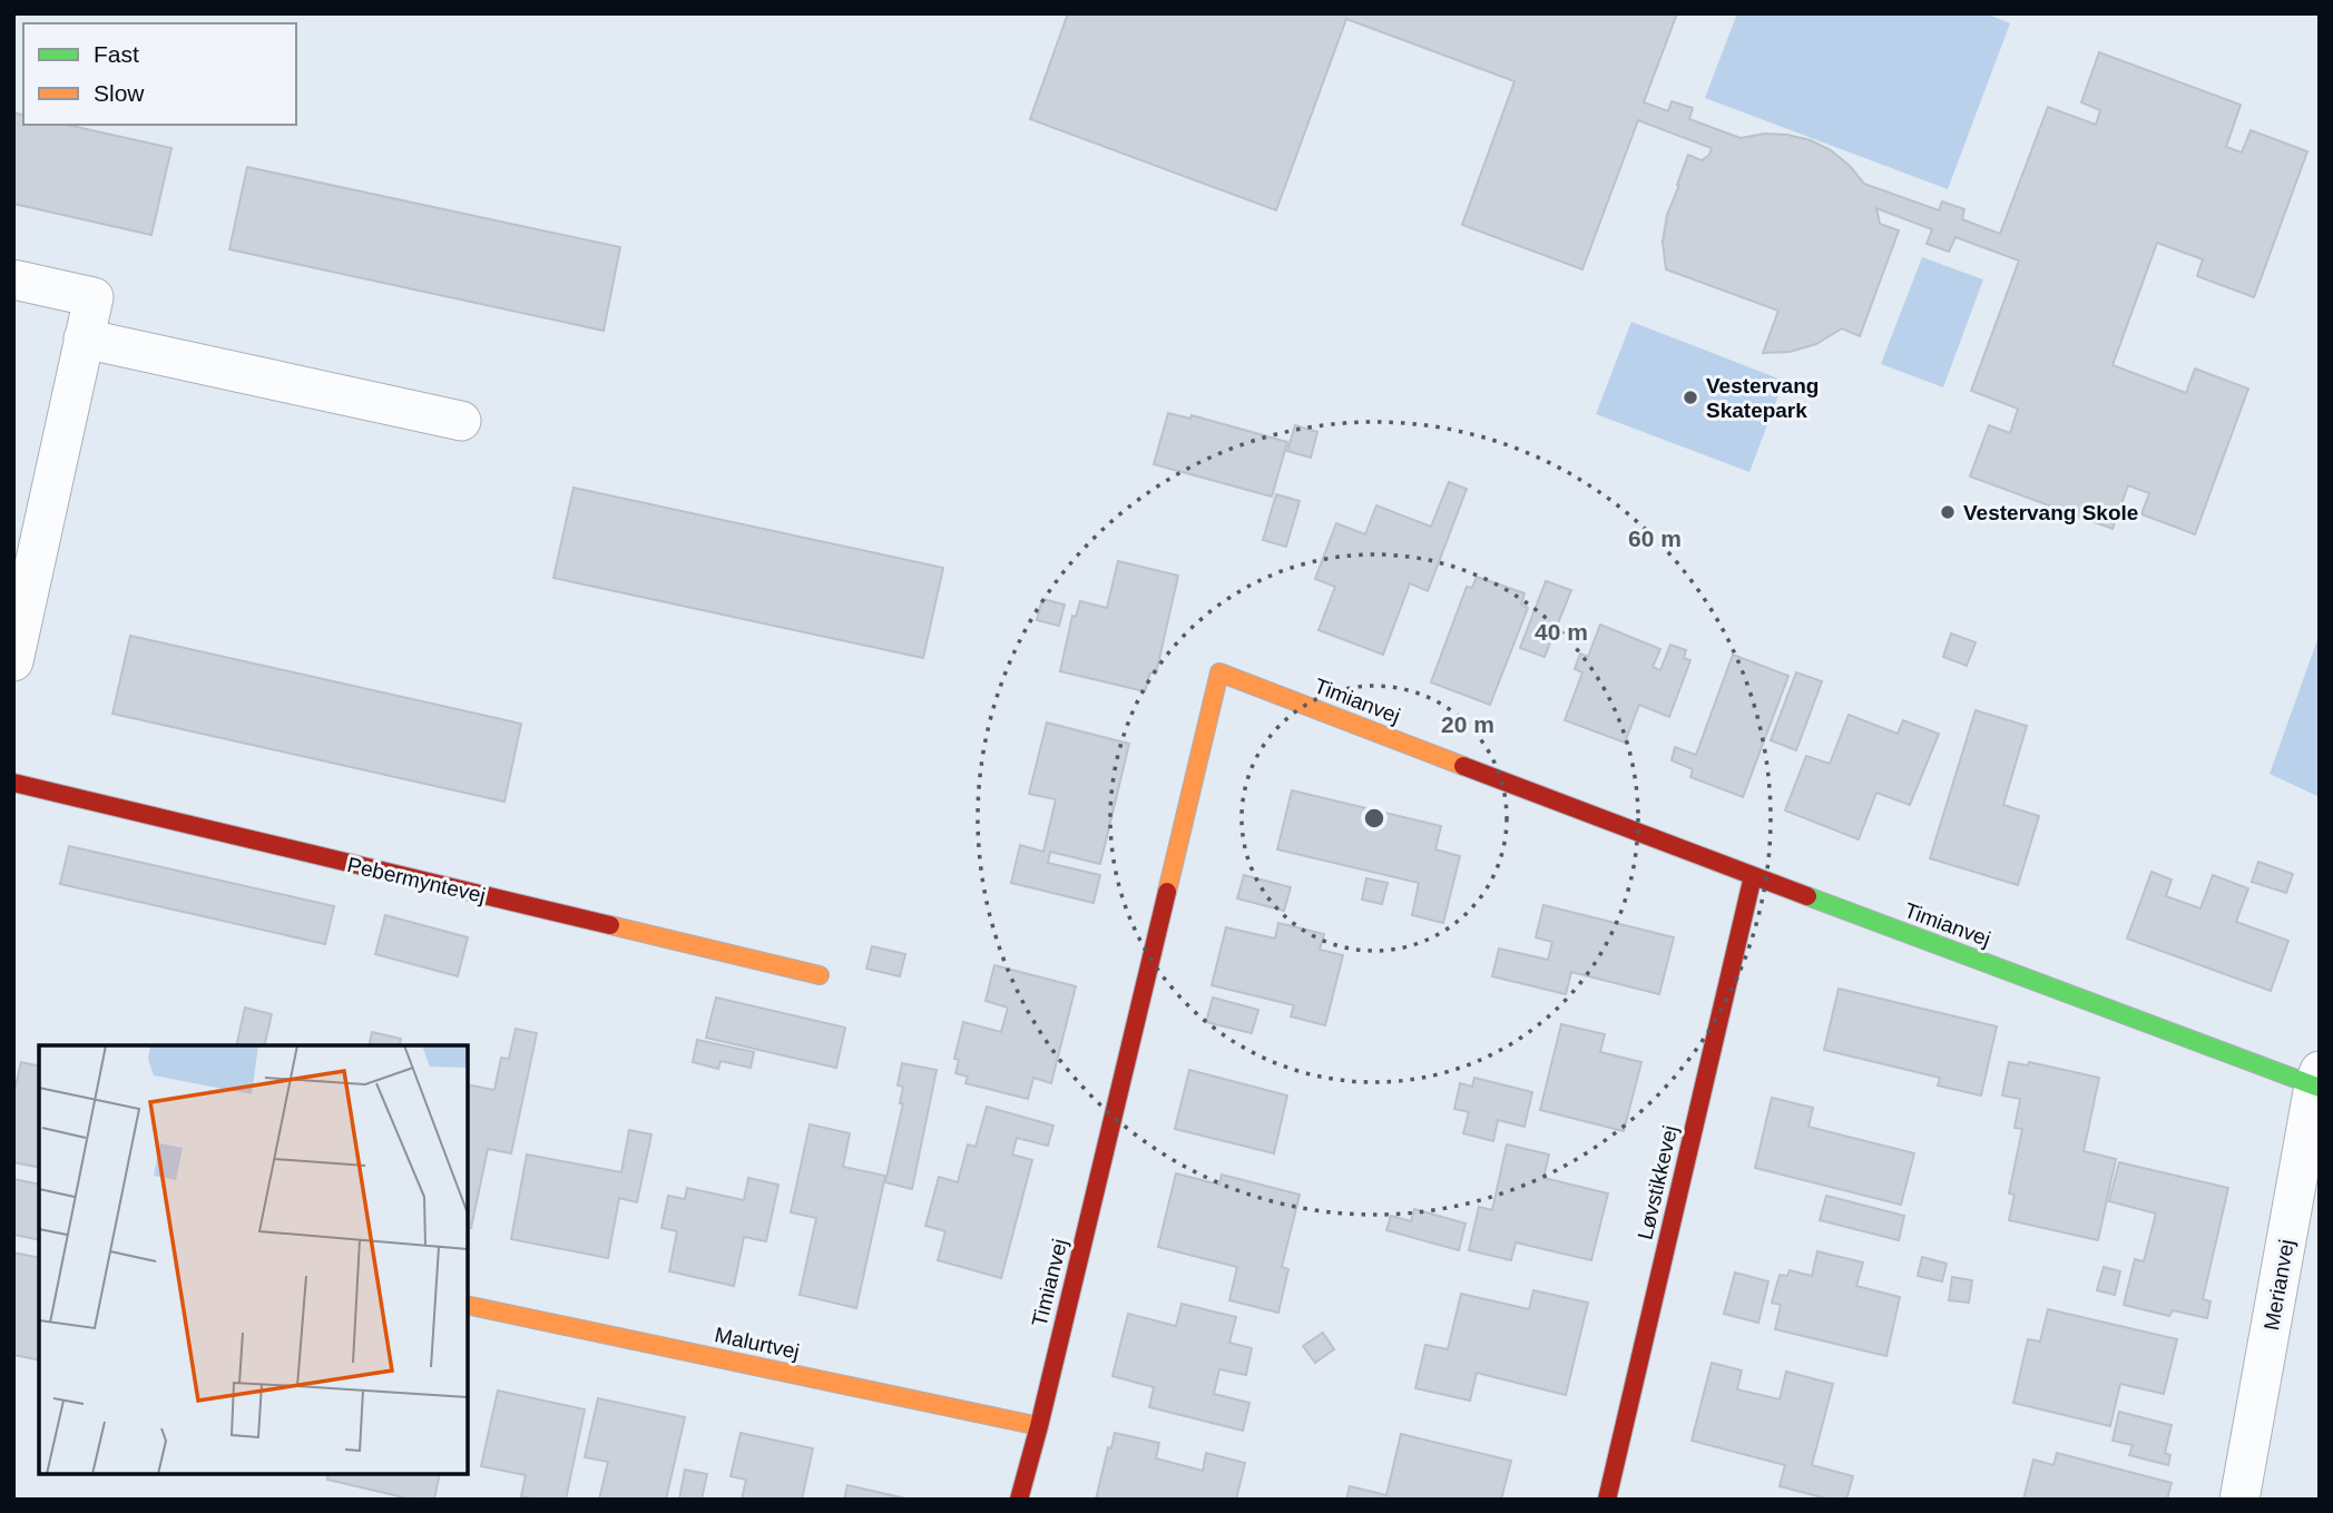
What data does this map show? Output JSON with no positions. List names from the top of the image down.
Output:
{
  "streets": {
    "street": [
      "Timianvej",
      "Pebermyntevej",
      "Løvstikkevej",
      "Merianvej",
      "Malurtvej"
    ]
  },
  "crossings": [
    ["Timianvej", "Løvstikkevej"],
    ["Timianvej", "Merianvej"],
    ["Timianvej", "Malurtvej"]
  ],
  "places": ["Vestervang Skatepark", "Vestervang Skole"],
  "legend": ["Fast", "Slow"],
  "rings": ["60 m", "40 m", "20 m"]
}
